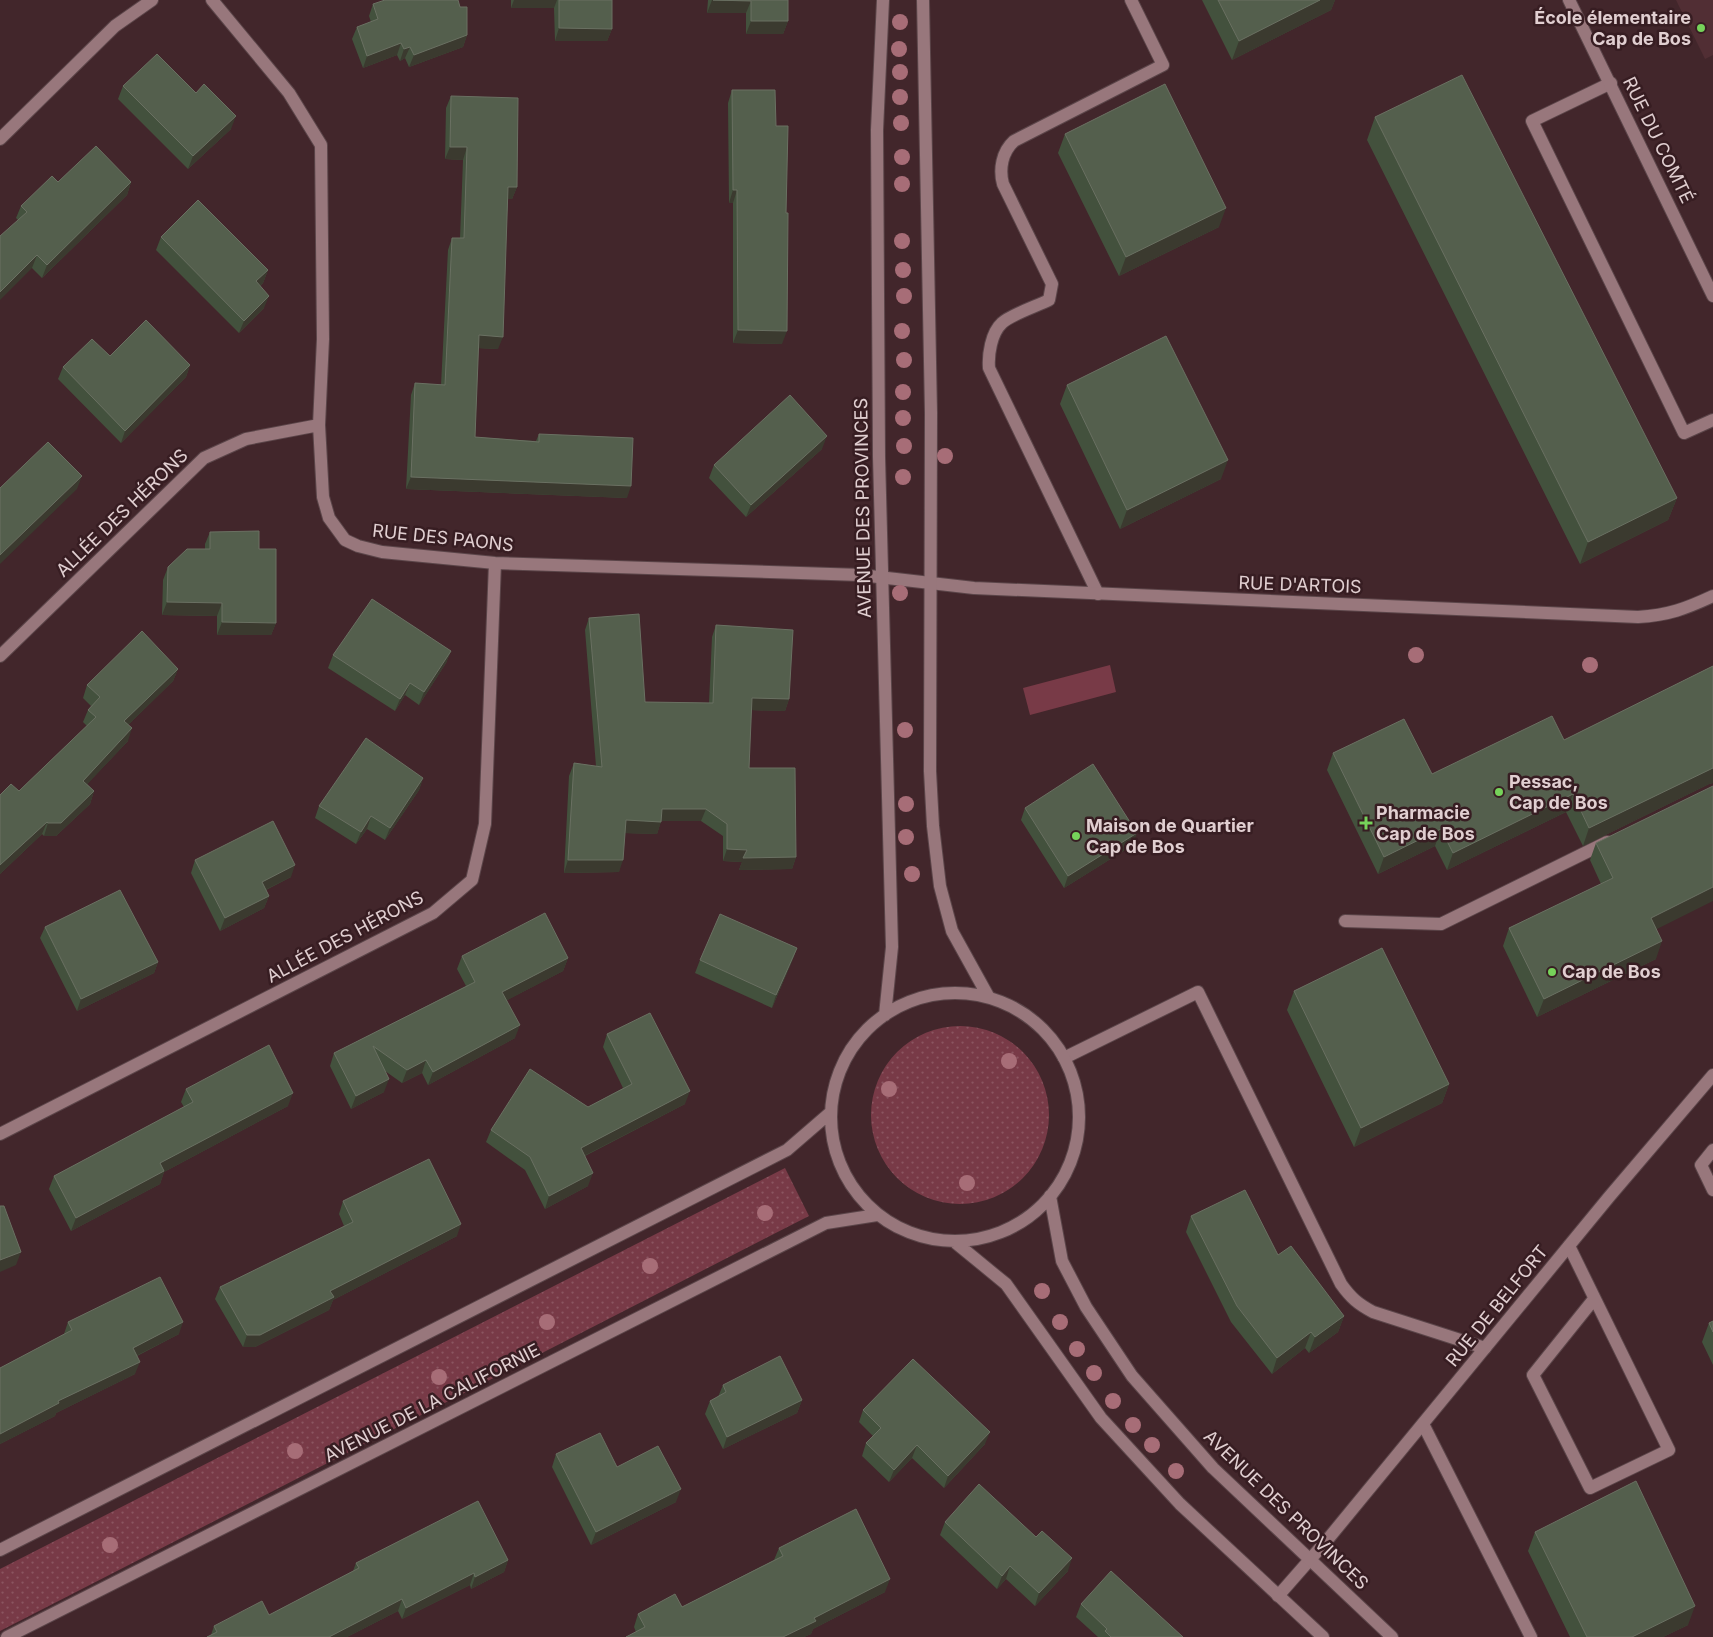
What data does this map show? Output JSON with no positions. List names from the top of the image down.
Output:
{
  "streets": {
    "street": [
      "RUE DU COMTÉ",
      "AVENUE DES PROVINCES",
      "ALLÉE DES HÉRONS",
      "RUE DES PAONS",
      "RUE D'ARTOIS",
      "RUE DE BELFORT",
      "AVENUE DE LA CALIFORNIE"
    ]
  },
  "crossings": [
    ["AVENUE DES PROVINCES", "RUE DES PAONS"],
    ["AVENUE DES PROVINCES", "RUE D'ARTOIS"],
    ["AVENUE DES PROVINCES", "RUE DE BELFORT"],
    ["ALLÉE DES HÉRONS", "RUE DES PAONS"],
    ["RUE DES PAONS", "RUE D'ARTOIS"]
  ],
  "places": {
    "other": [
      "École élementaire Cap de Bos",
      "Pessac, Cap de Bos",
      "Maison de Quartier Cap de Bos",
      "Cap de Bos"
    ],
    "health": ["Pharmacie Cap de Bos"]
  }
}
